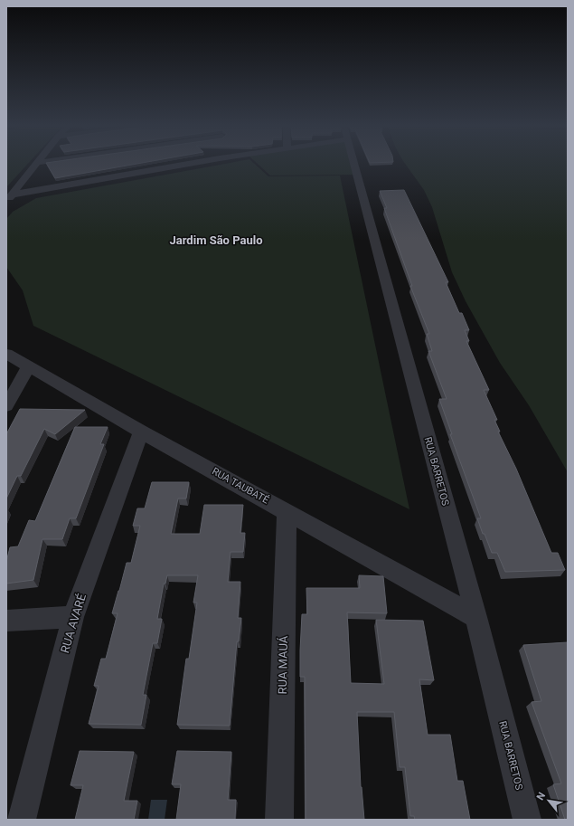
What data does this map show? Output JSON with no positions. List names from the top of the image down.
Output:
{
  "streets": {
    "street": [
      "RUA BARRETOS",
      "RUA TAUBATÉ",
      "RUA AVARÉ",
      "RUA MAUÁ"
    ]
  },
  "crossings": [
    ["RUA BARRETOS", "RUA TAUBATÉ"],
    ["RUA TAUBATÉ", "RUA AVARÉ"],
    ["RUA TAUBATÉ", "RUA MAUÁ"]
  ],
  "districts": ["Jardim São Paulo"],
  "north": "top left"
}
